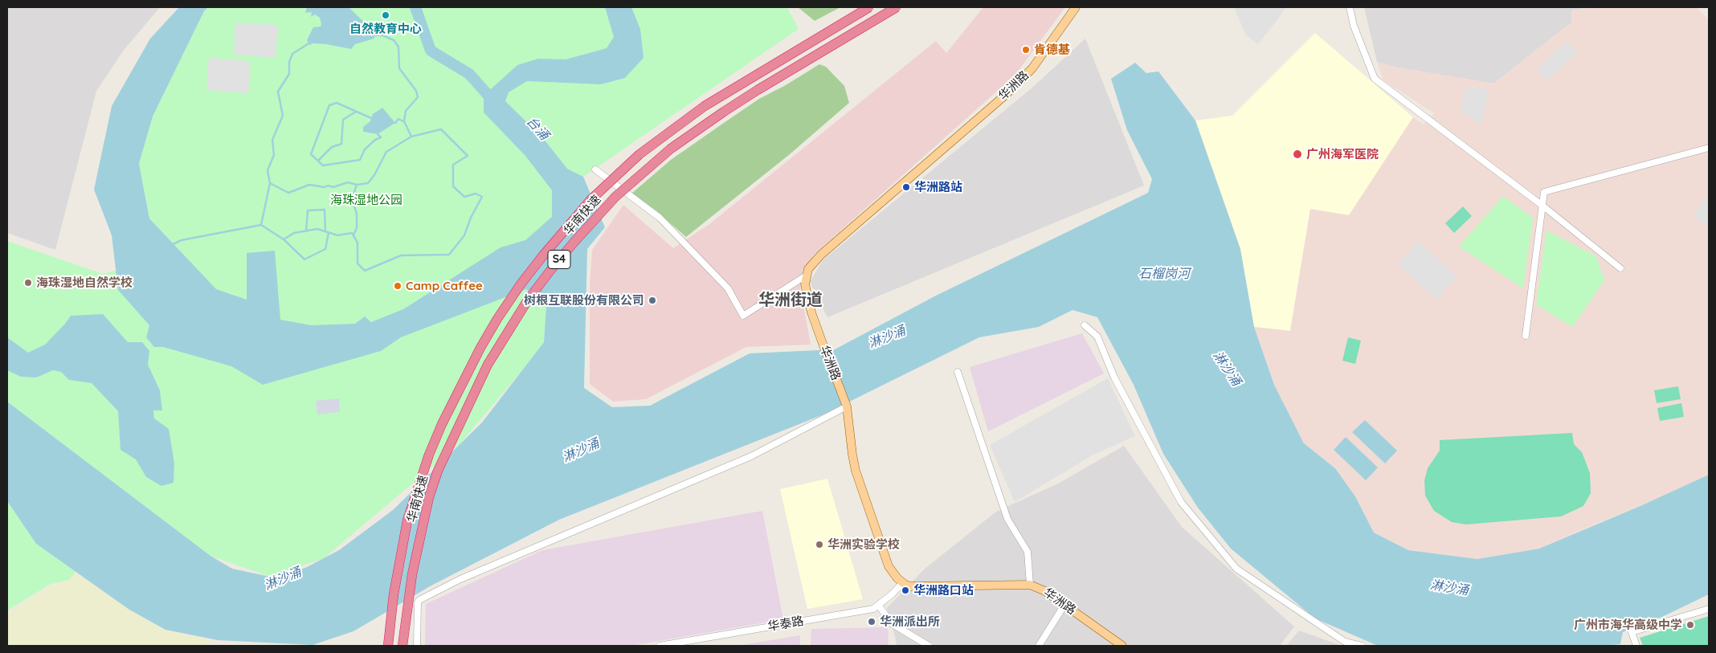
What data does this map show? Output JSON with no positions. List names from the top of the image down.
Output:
{
  "streets": {
    "highway": ["华南快速", "S4"],
    "main road": ["华洲路"],
    "street": ["华泰路"]
  },
  "crossings": [
    ["华洲路", "华泰路"]
  ],
  "districts": ["华洲街道"],
  "water": ["台涌", "石榴岗河", "淋沙涌"],
  "parks": ["海珠湿地公园"],
  "places": [
    "自然教育中心",
    "肯德基",
    "广州海军医院",
    "华洲路站",
    "海珠湿地自然学校",
    "Camp Caffee",
    "树根互联股份有限公司",
    "华洲实验学校",
    "华洲路口站",
    "华洲派出所",
    "广州市海华高级中学"
  ]
}
